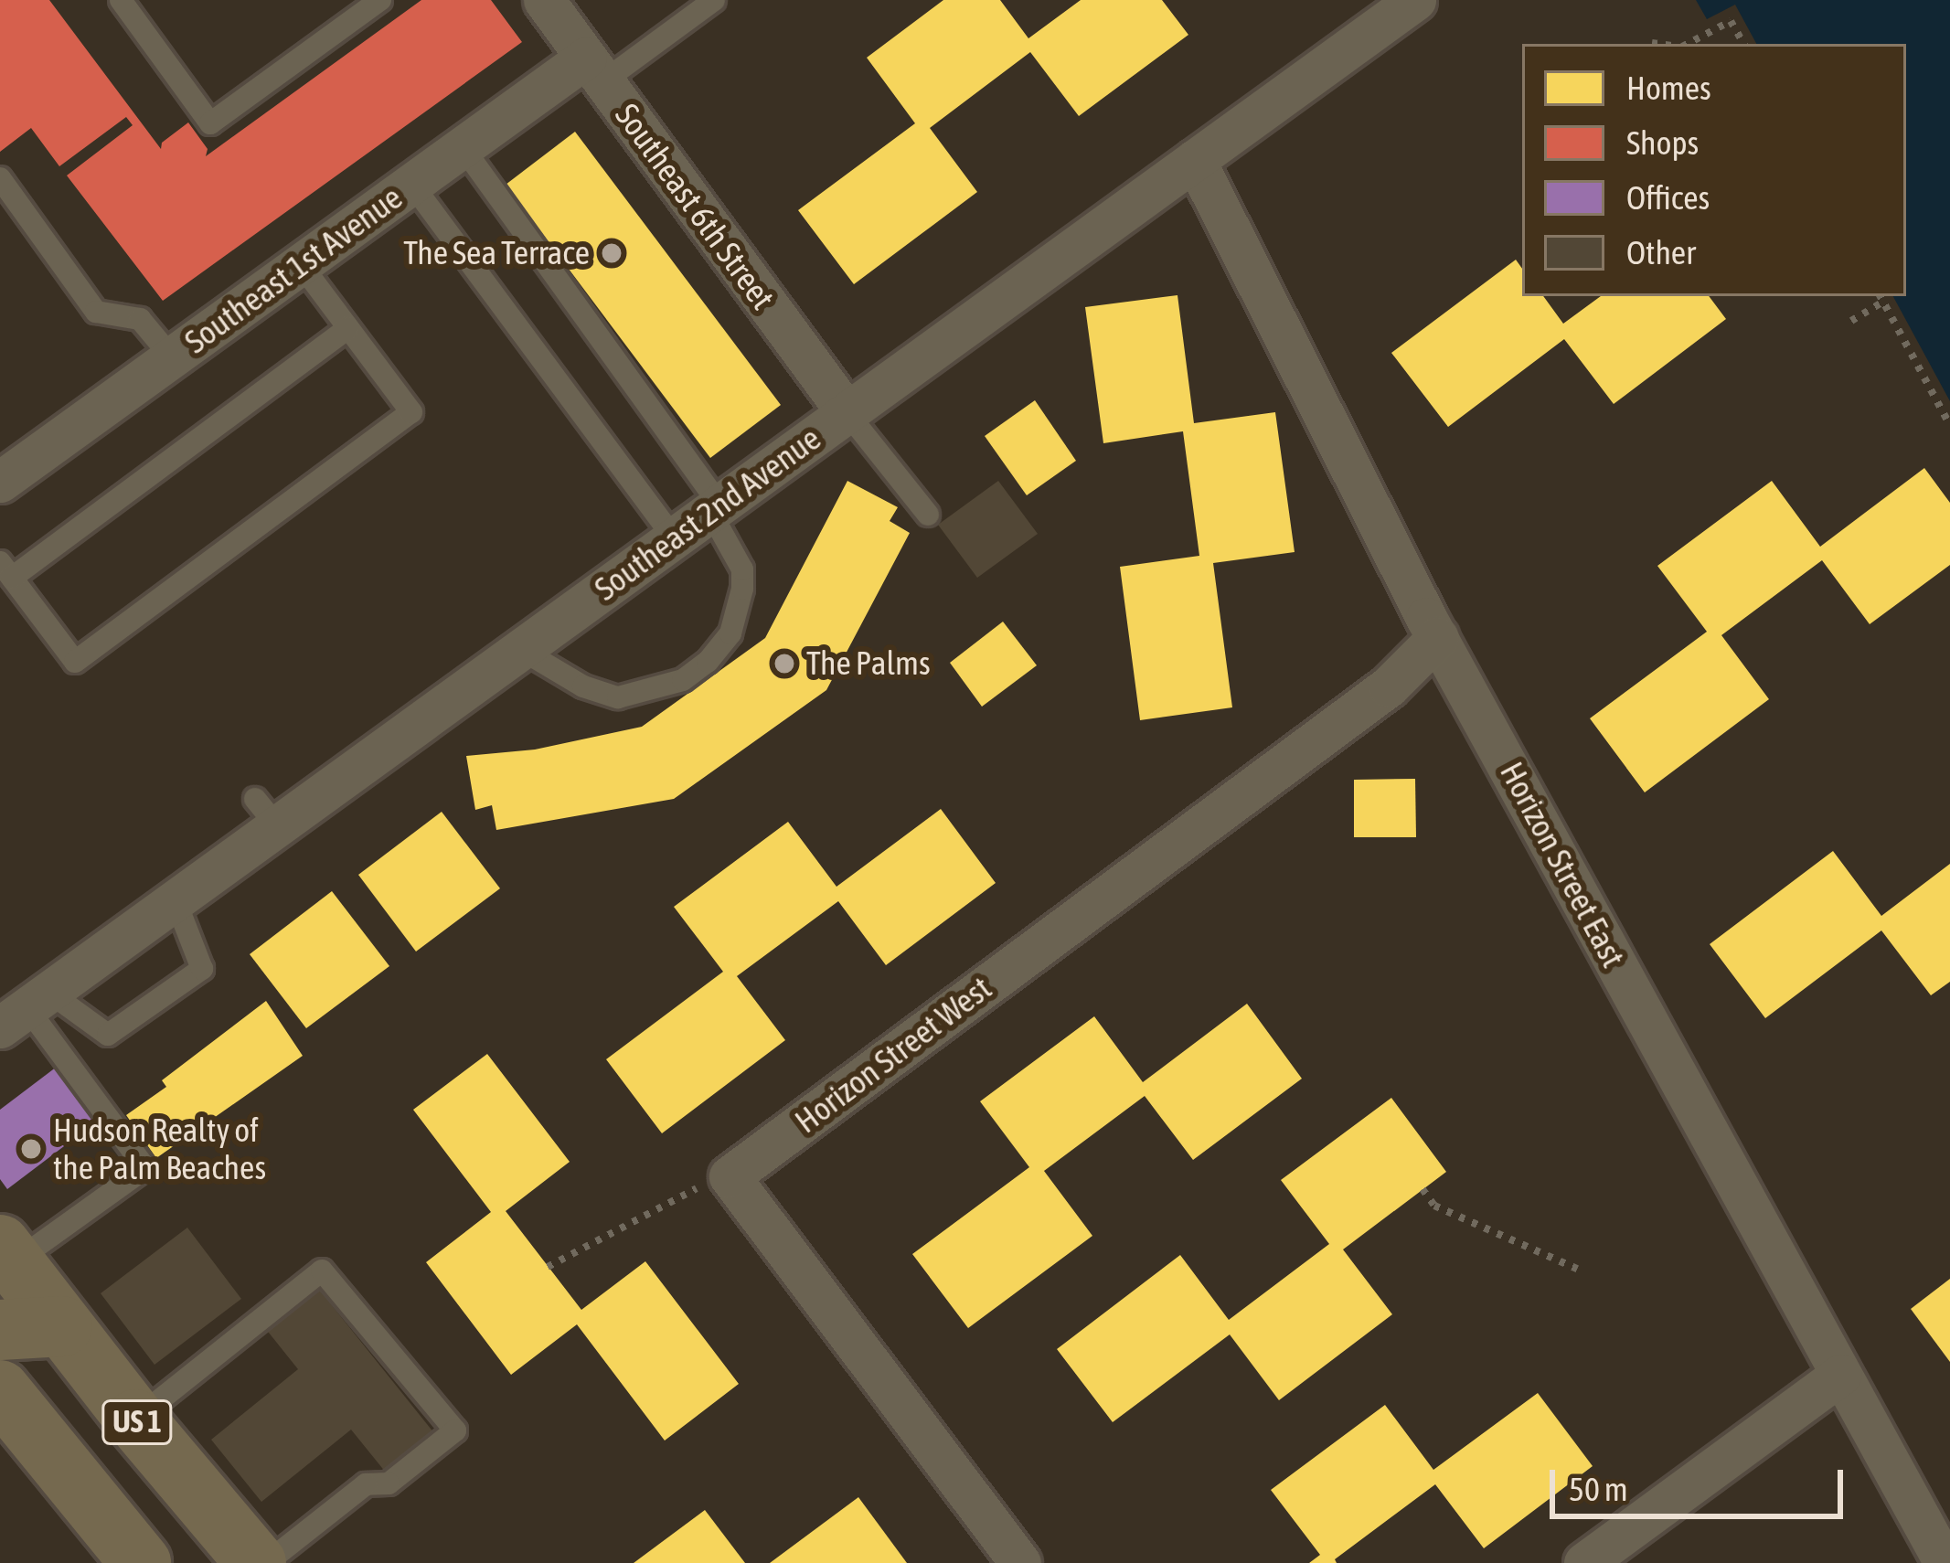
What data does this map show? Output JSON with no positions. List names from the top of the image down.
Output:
{
  "streets": {
    "main road": ["US 1"],
    "street": [
      "Southeast 6th Street",
      "Southeast 1st Avenue",
      "Southeast 2nd Avenue",
      "Horizon Street East",
      "Horizon Street West"
    ]
  },
  "crossings": [
    ["Southeast 6th Street", "Southeast 1st Avenue"],
    ["Southeast 6th Street", "Southeast 2nd Avenue"],
    ["Southeast 2nd Avenue", "Horizon Street East"],
    ["Horizon Street East", "Horizon Street West"]
  ],
  "places": ["The Sea Terrace", "The Palms", "Hudson Realty of the Palm Beaches"],
  "legend": [
    "Homes",
    "Shops",
    "Offices",
    "Other"
  ],
  "scale_bar": "50 m"
}
